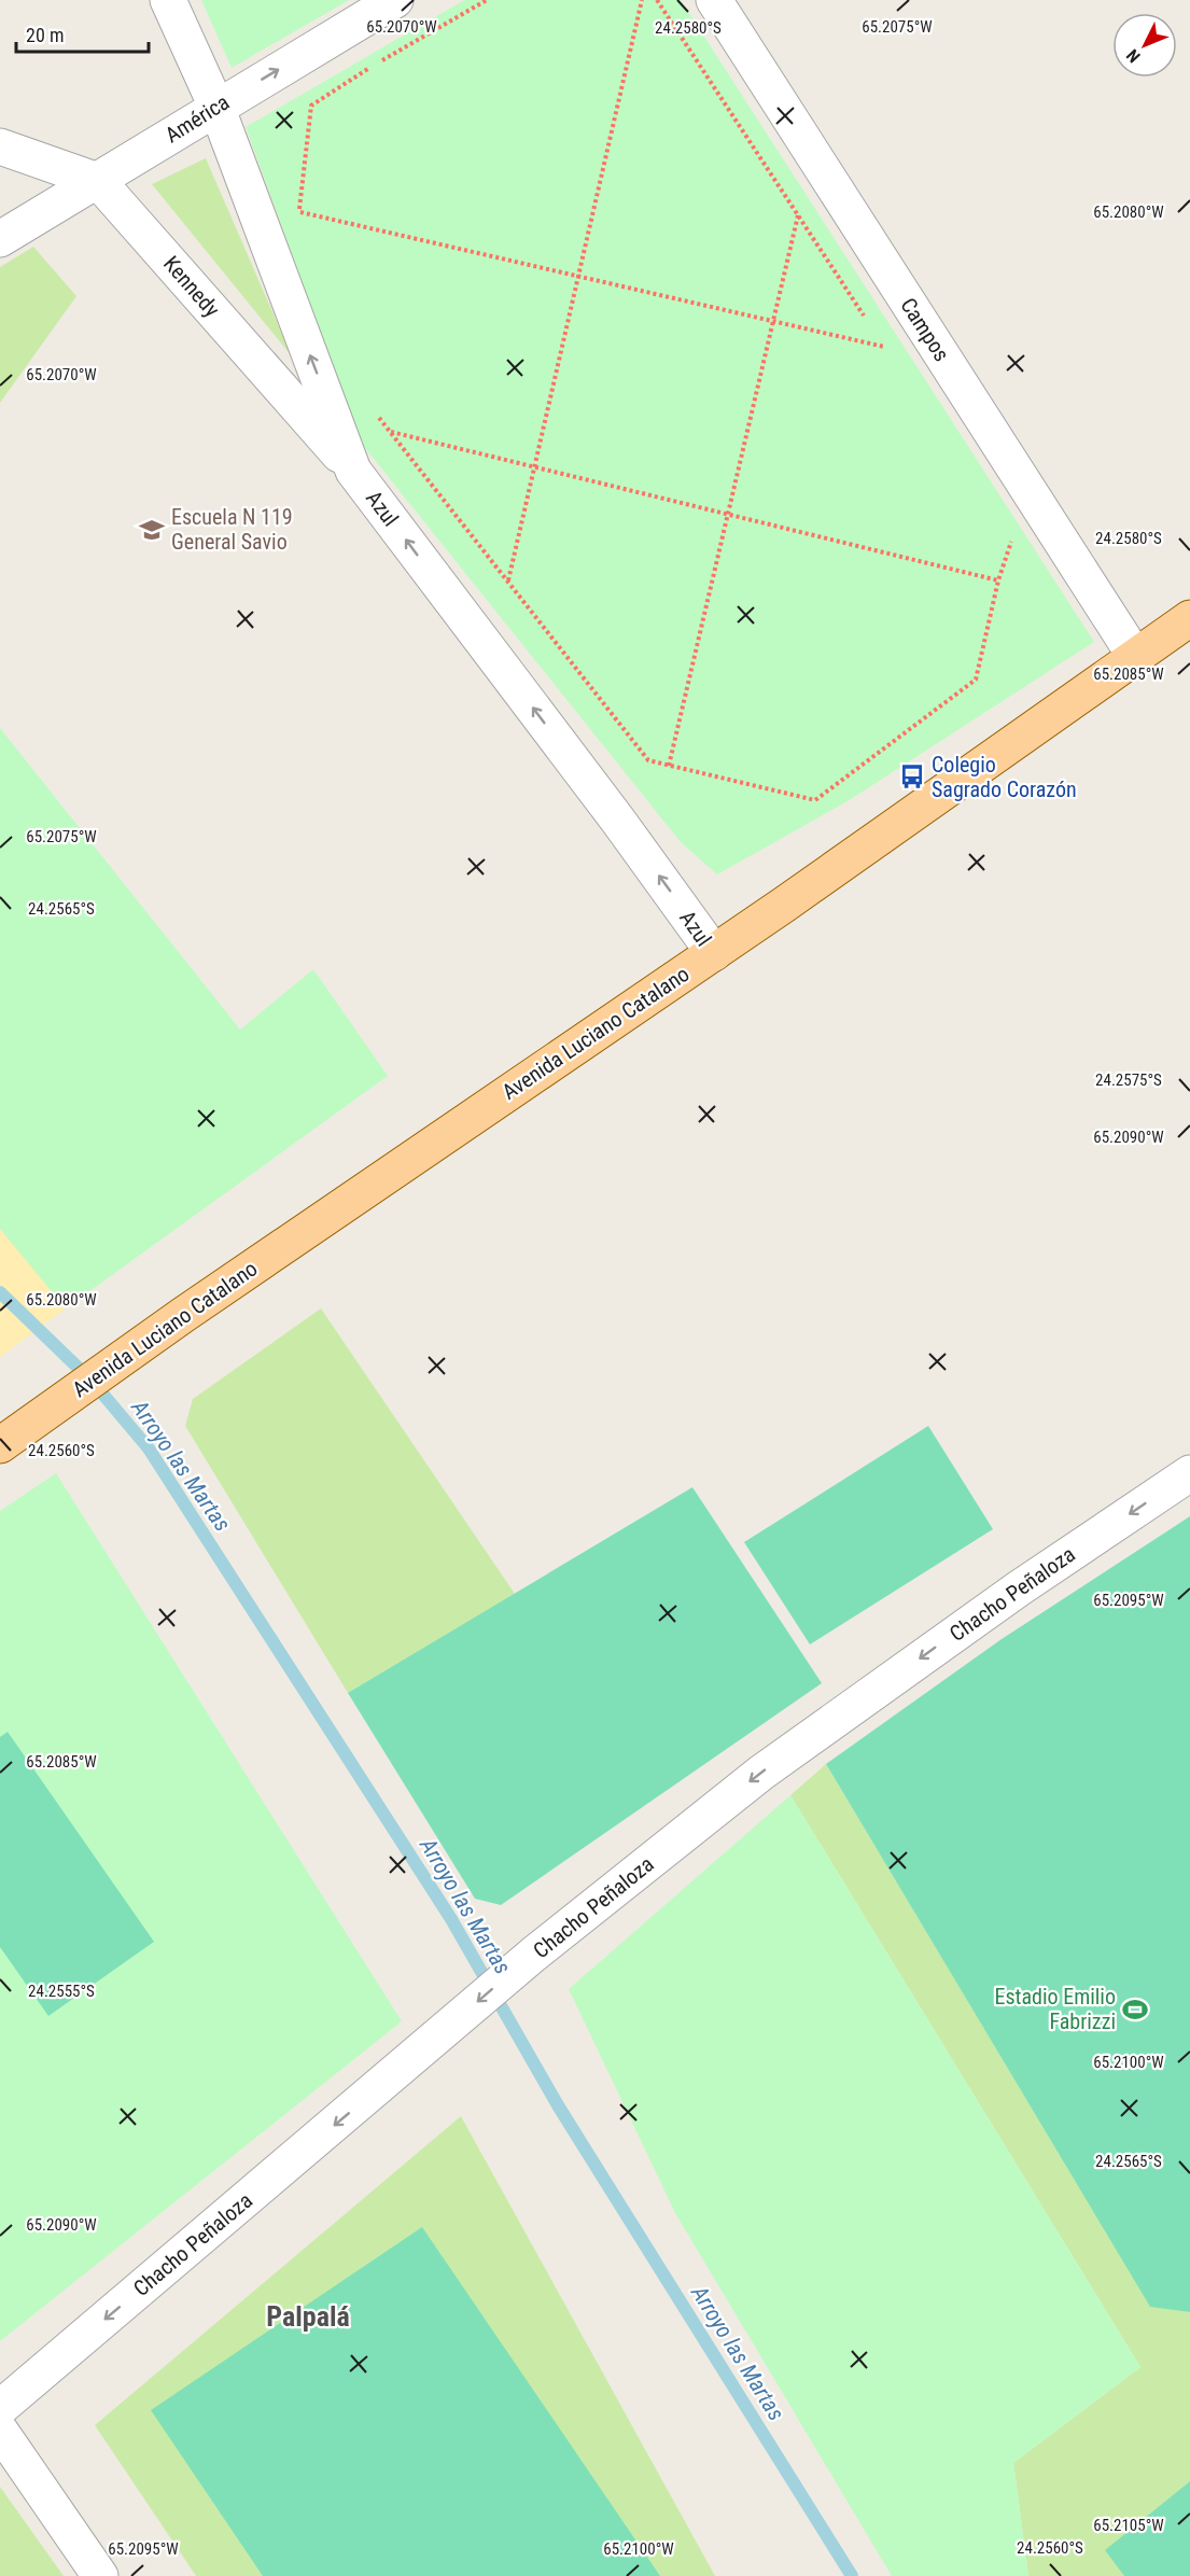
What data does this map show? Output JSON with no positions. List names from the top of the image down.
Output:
{
  "streets": {
    "main road": ["Avenida Luciano Catalano"],
    "street": [
      "América",
      "Kennedy",
      "Campos",
      "Azul",
      "Chacho Peñaloza"
    ]
  },
  "crossings": [
    ["América", "Kennedy"],
    ["América", "Azul"],
    ["Kennedy", "Azul"],
    ["Campos", "Avenida Luciano Catalano"],
    ["Azul", "Avenida Luciano Catalano"]
  ],
  "one_way": ["América", "Azul", "Chacho Peñaloza"],
  "districts": ["Palpalá"],
  "water": ["Arroyo las Martas"],
  "places": {
    "school or university": ["Escuela N 119 General Savio"],
    "bus stop": ["Colegio Sagrado Corazón"],
    "sports": ["Estadio Emilio Fabrizzi"]
  },
  "scale_bar": "20 m",
  "north": "bottom left",
  "coordinates": [
    "65.2070°W",
    "65.2075°W",
    "24.2580°S",
    "65.2080°W",
    "65.2085°W",
    "24.2565°S",
    "24.2575°S",
    "65.2090°W",
    "24.2560°S",
    "65.2095°W",
    "24.2555°S",
    "65.2100°W",
    "65.2105°W"
  ]
}
